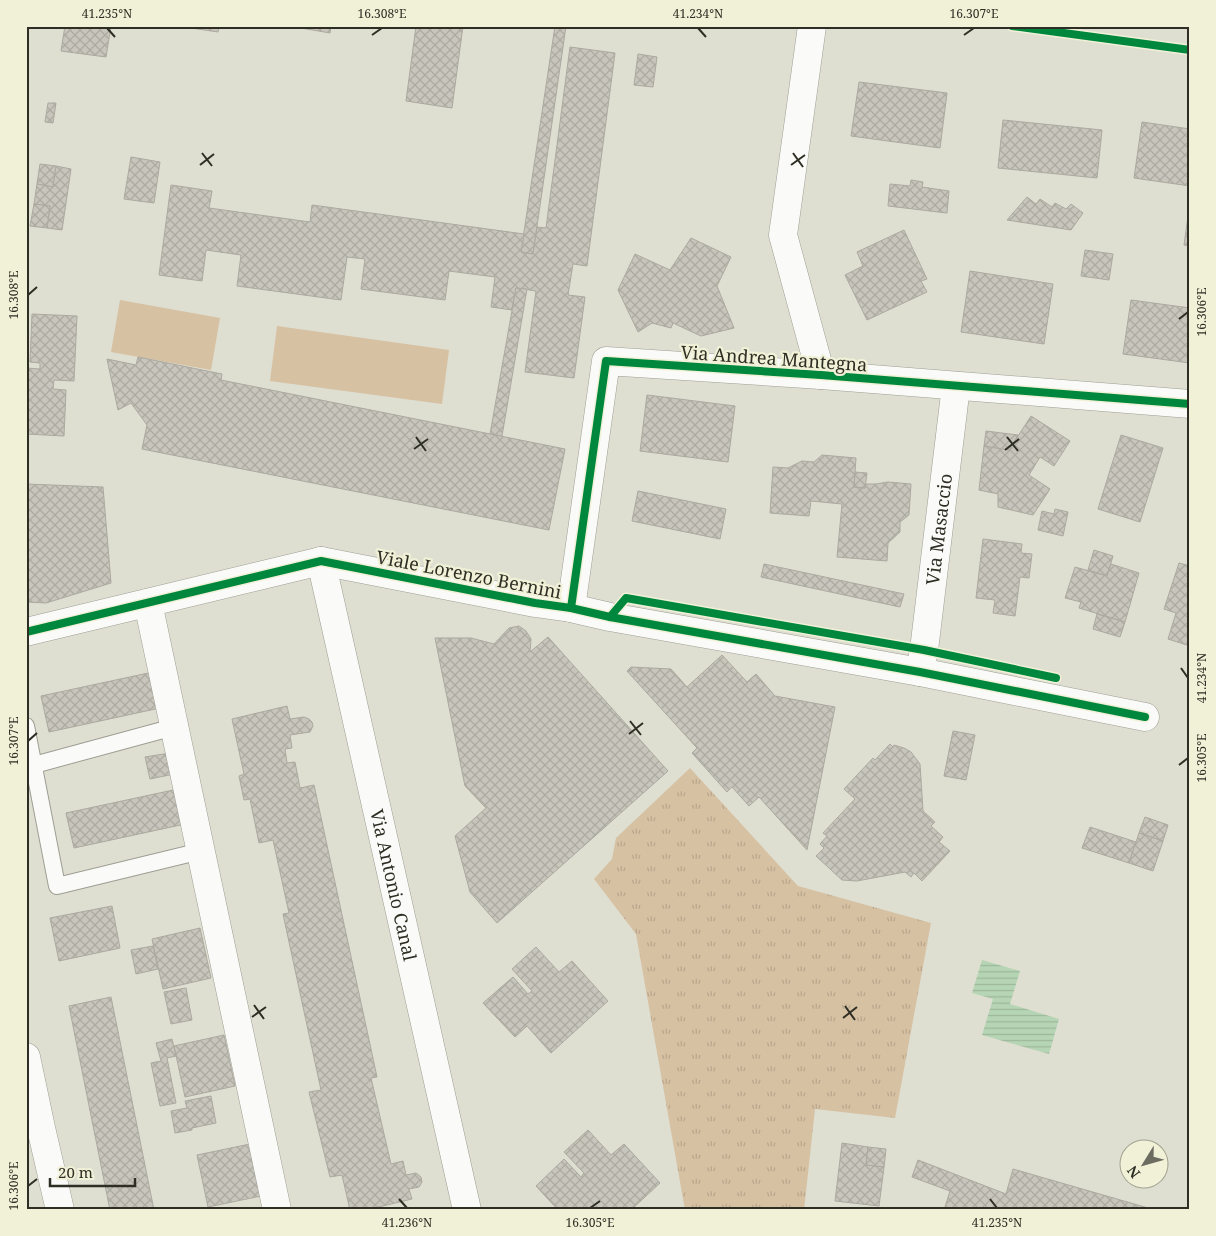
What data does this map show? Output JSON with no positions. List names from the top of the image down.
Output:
{
  "streets": {
    "street": [
      "Via Andrea Mantegna",
      "Via Masaccio",
      "Viale Lorenzo Bernini",
      "Via Antonio Canal"
    ]
  },
  "crossings": [
    ["Via Andrea Mantegna", "Via Masaccio"],
    ["Via Andrea Mantegna", "Viale Lorenzo Bernini"],
    ["Via Masaccio", "Viale Lorenzo Bernini"],
    ["Viale Lorenzo Bernini", "Via Antonio Canal"]
  ],
  "scale_bar": "20 m",
  "north": "bottom left",
  "coordinates": [
    "41.235°N",
    "16.308°E",
    "41.234°N",
    "16.307°E",
    "16.306°E",
    "16.305°E",
    "41.236°N"
  ]
}
